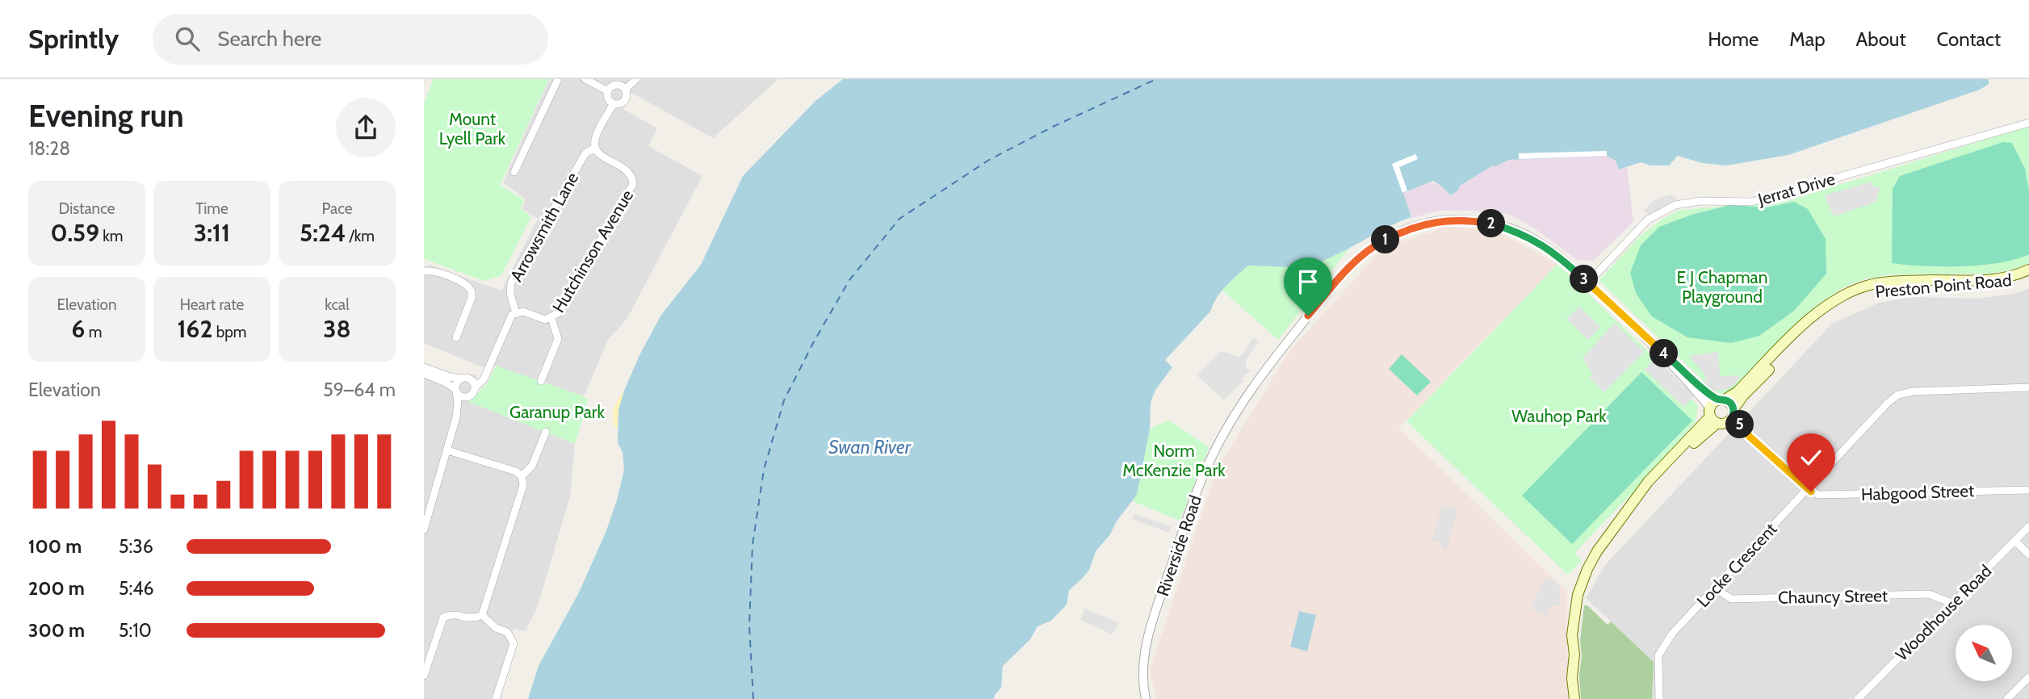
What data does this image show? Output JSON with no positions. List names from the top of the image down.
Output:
{
  "streets": {
    "main road": ["Preston Point Road"],
    "street": [
      "Jerrat Drive",
      "Arrowsmith Lane",
      "Hutchinson Avenue",
      "Habgood Street",
      "Riverside Road",
      "Locke Crescent",
      "Chauncy Street",
      "Woodhouse Road"
    ]
  },
  "crossings": [
    ["Jerrat Drive", "Riverside Road"],
    ["Arrowsmith Lane", "Hutchinson Avenue"],
    ["Habgood Street", "Locke Crescent"],
    ["Locke Crescent", "Chauncy Street"],
    ["Chauncy Street", "Woodhouse Road"]
  ],
  "water": ["Swan River"],
  "parks": [
    "Mount Lyell Park",
    "E J Chapman Playground",
    "Garanup Park",
    "Wauhop Park",
    "Norm McKenzie Park"
  ],
  "north": "top left",
  "page": {
    "header": "Sprintly",
    "search": "Search here",
    "nav": [
      "Home",
      "Map",
      "About",
      "Contact"
    ],
    "heading": ["Evening run", "18:28"],
    "stats": [
      ["Distance", "0.59 km"],
      ["Time", "3:11"],
      ["Pace", "5:24 /km"],
      ["Elevation", "6 m"],
      ["Heart rate", "162 bpm"],
      ["kcal", "38"]
    ],
    "pins": [
      "2",
      "1",
      "3",
      "4",
      "5"
    ],
    "chart": ["Elevation", "59–64 m"],
    "list": [
      {
        "name": "100 m",
        "note": "5:36"
      },
      {
        "name": "200 m",
        "note": "5:46"
      },
      {
        "name": "300 m",
        "note": "5:10"
      }
    ]
  }
}
